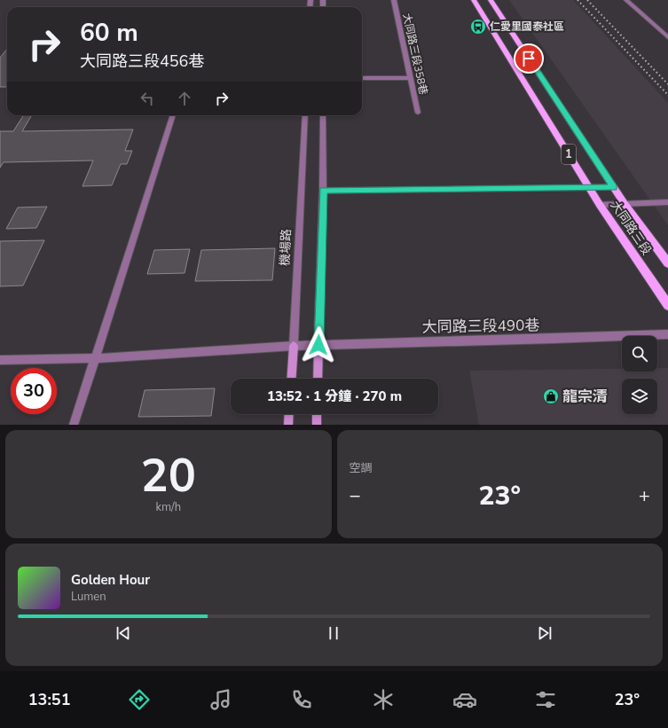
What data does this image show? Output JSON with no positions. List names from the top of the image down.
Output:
{
  "streets": {
    "main road": ["1", "大同路三段"],
    "street": ["大同路三段358巷", "機場路", "大同路三段490巷"]
  },
  "crossings": [
    ["機場路", "大同路三段490巷"]
  ],
  "places": {
    "bus stop": ["仁愛里國泰社區"],
    "shop": ["龍宗清"]
  },
  "page": {
    "turn": ["60 m", "大同路三段456巷"],
    "limit": "30",
    "trip": "13:52 · 1 分鐘 · 270 m",
    "tile": [
      ["20", "km/h"],
      "空調"
    ],
    "heat": ["−", "23°", "+"],
    "song": ["Golden Hour", "Lumen"],
    "tabs": ["13:51", "23°"]
  }
}
